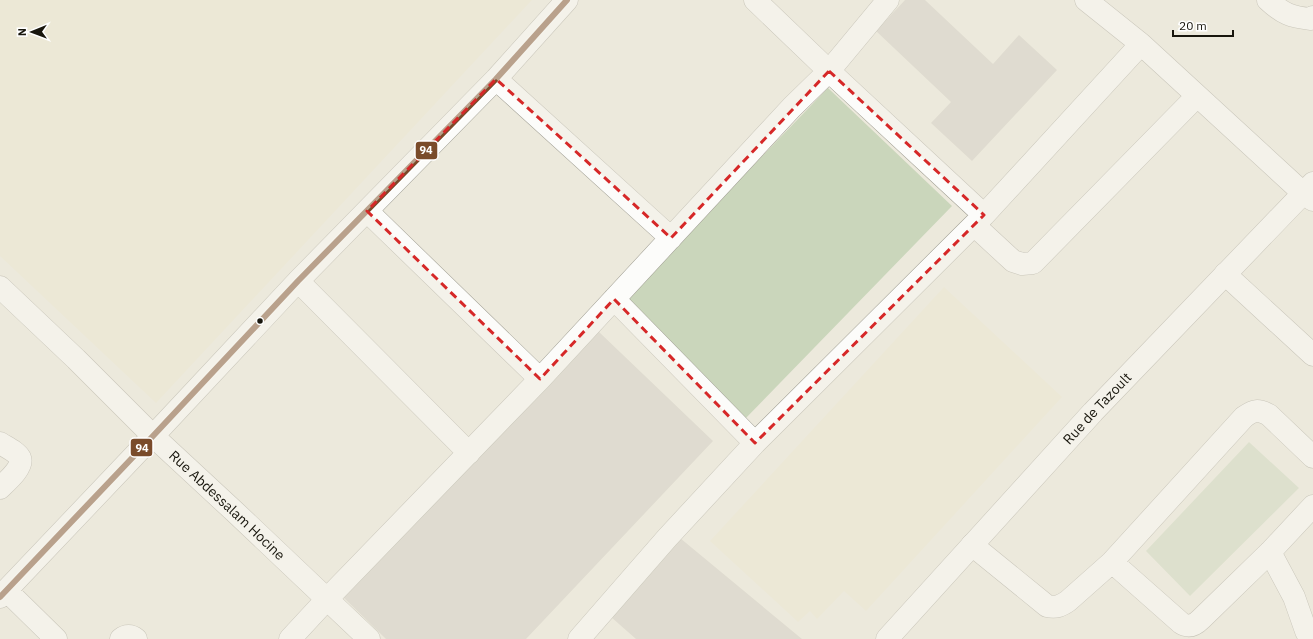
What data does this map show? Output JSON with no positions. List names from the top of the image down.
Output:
{
  "streets": {
    "street": ["Rue de Tazoult", "Rue Abdessalam Hocine"]
  },
  "lines": ["transit line 94"],
  "scale_bar": "20 m",
  "north": "left"
}
